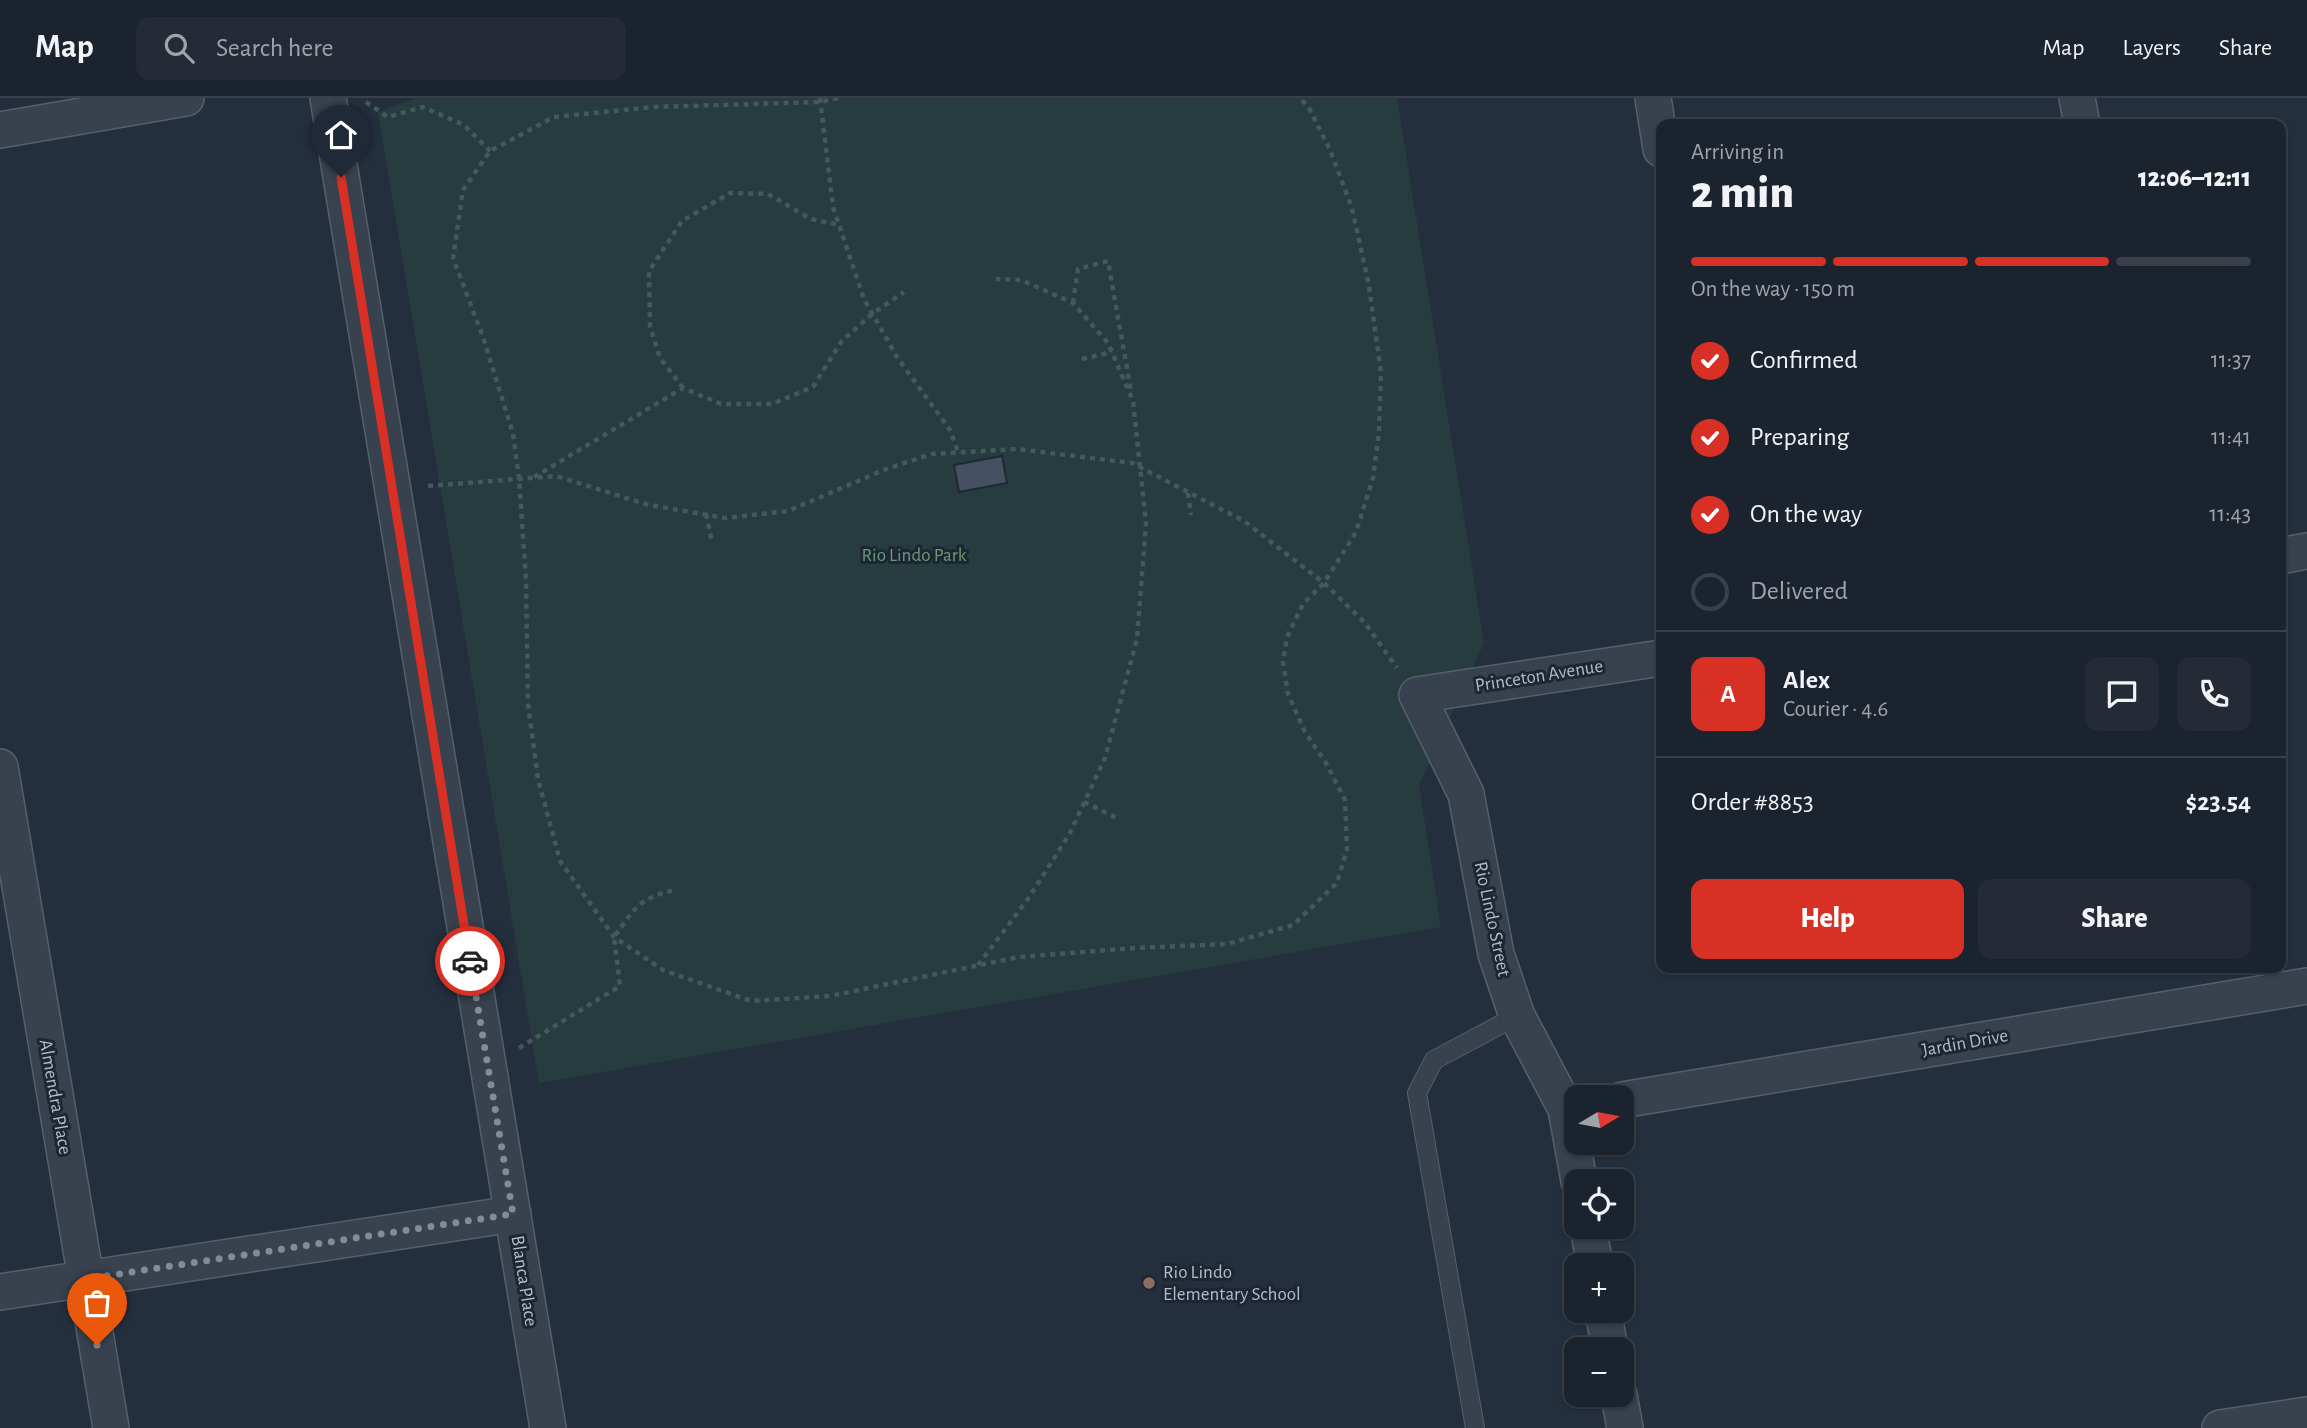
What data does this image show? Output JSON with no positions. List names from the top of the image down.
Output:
{
  "streets": {
    "street": [
      "Princeton Avenue",
      "Rio Lindo Street",
      "Jardin Drive",
      "Almendra Place",
      "Blanca Place"
    ]
  },
  "crossings": [
    ["Princeton Avenue", "Rio Lindo Street"]
  ],
  "parks": ["Rio Lindo Park"],
  "places": ["Rio Lindo Elementary School"],
  "north": "right",
  "page": {
    "header": "Map",
    "search": "Search here",
    "nav": ["Map", "Layers", "Share"],
    "heading": ["2 min", "Arriving in", "12:06–12:11"],
    "panel": [
      "Alex",
      "Courier · 4.6",
      "Order #8853",
      "$23.54"
    ],
    "bar": "On the way · 150 m",
    "list": [
      ["Confirmed", "11:37"],
      ["Preparing", "11:41"],
      ["On the way", "11:43"],
      "Delivered"
    ],
    "round": "A",
    "buttons": ["Help", "Share"],
    "map_buttons": ["+", "−"]
  }
}
